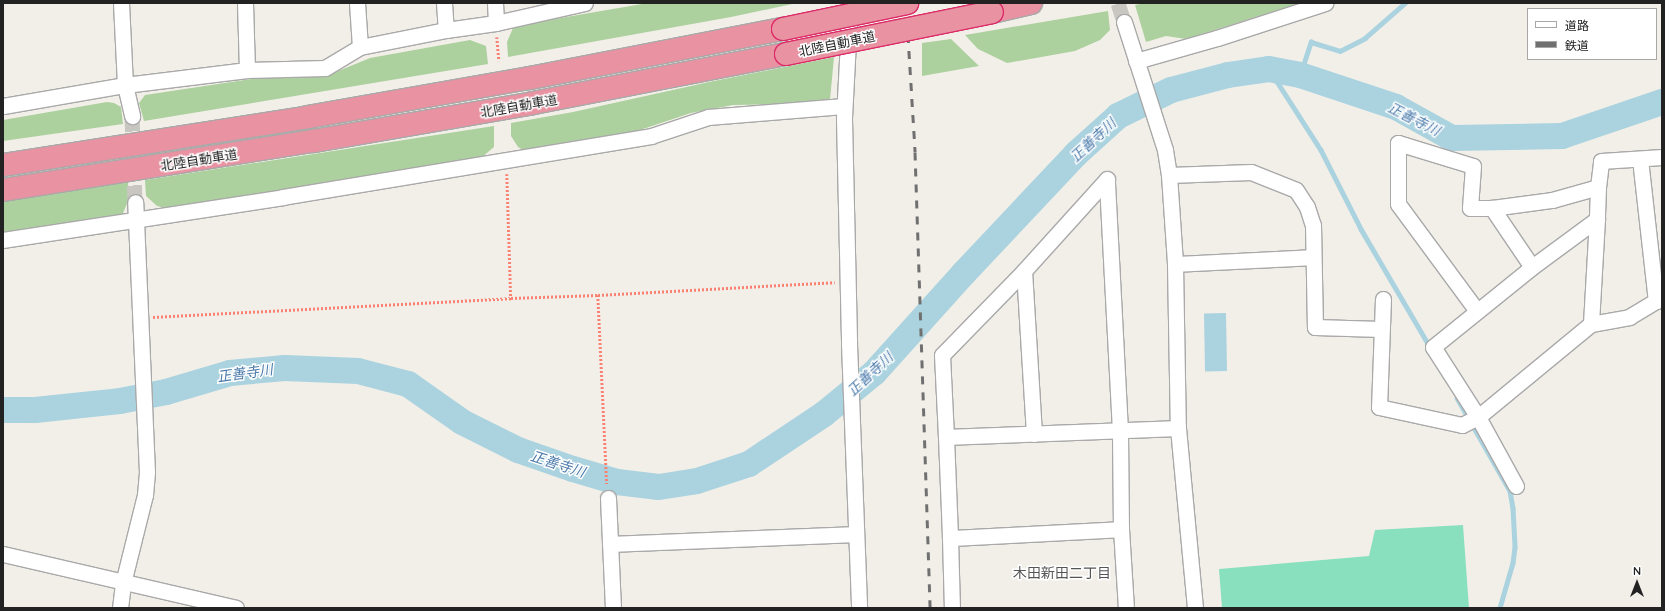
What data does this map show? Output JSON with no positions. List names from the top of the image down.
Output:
{
  "streets": {
    "highway": ["北陸自動車道"]
  },
  "districts": ["木田新田二丁目"],
  "water": ["正善寺川"],
  "legend": ["道路", "鉄道"],
  "north": "top"
}
